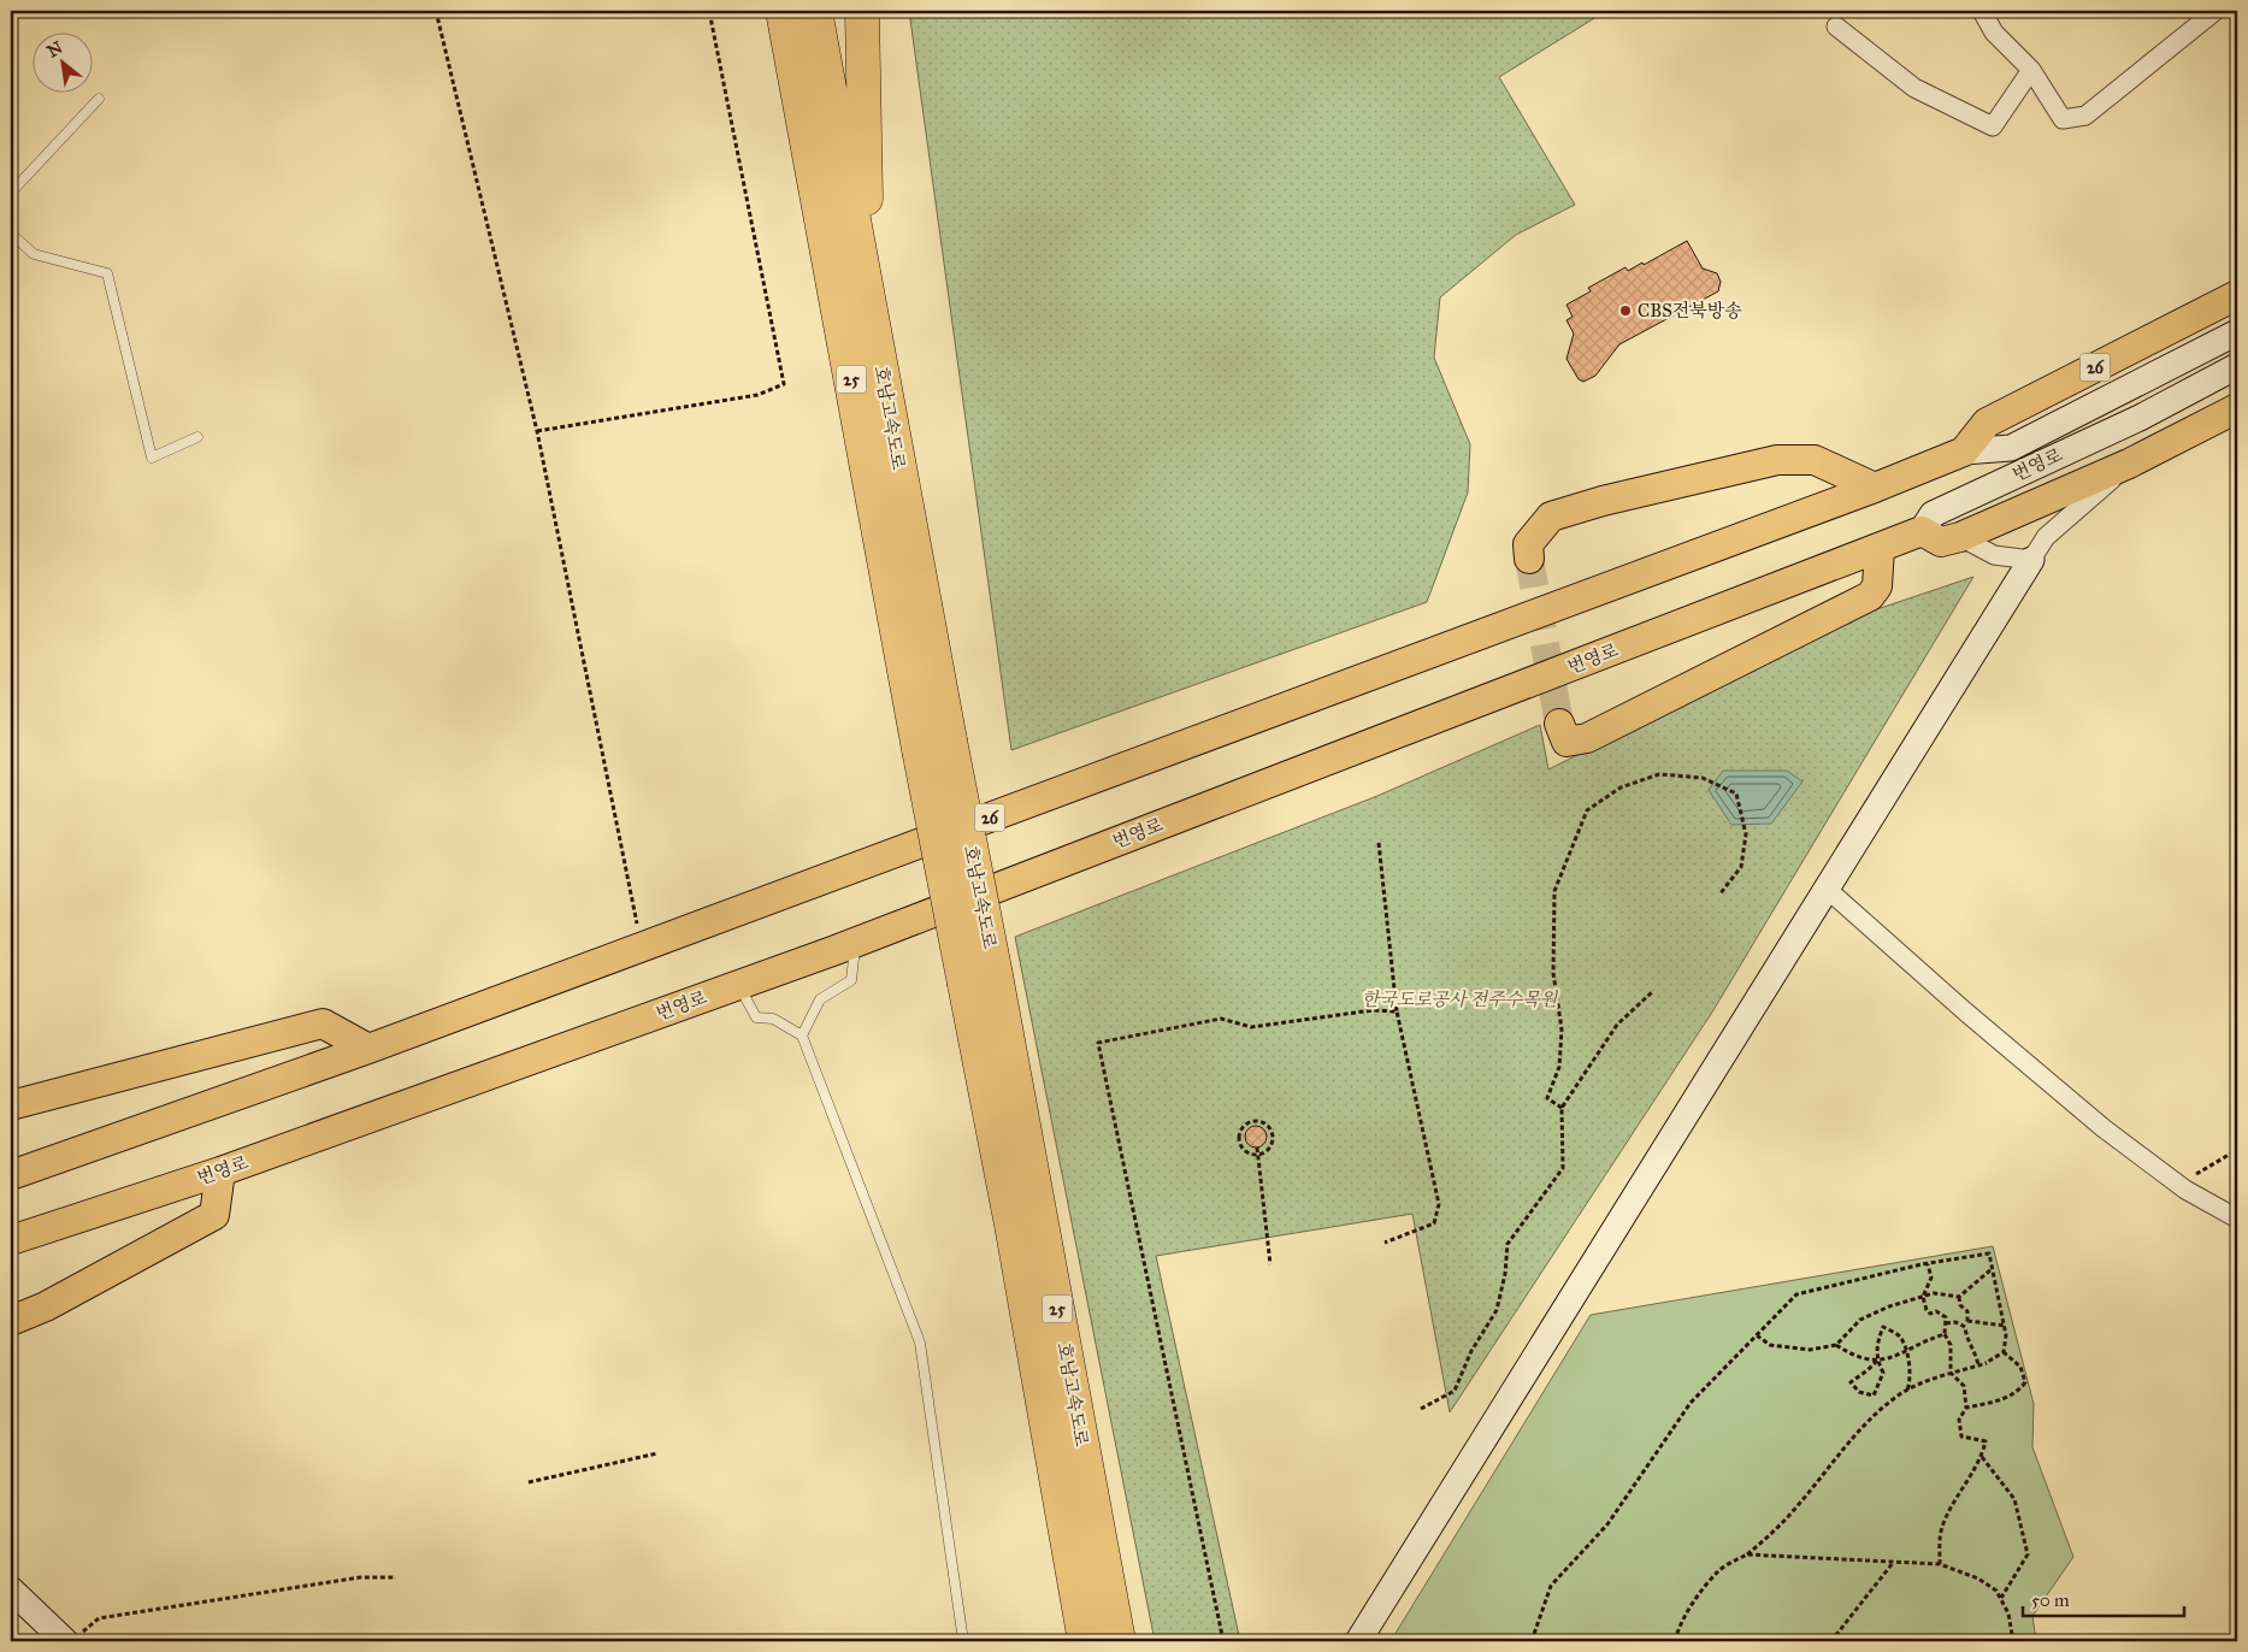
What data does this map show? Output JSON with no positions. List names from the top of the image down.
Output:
{
  "streets": {
    "highway": ["25", "호남고속도로"],
    "main road": ["26", "번영로"]
  },
  "crossings": [
    ["26", "번영로"]
  ],
  "parks": ["한국도로공사 전주수목원"],
  "places": ["CBS전북방송"],
  "scale_bar": "50 m",
  "north": "top left"
}
